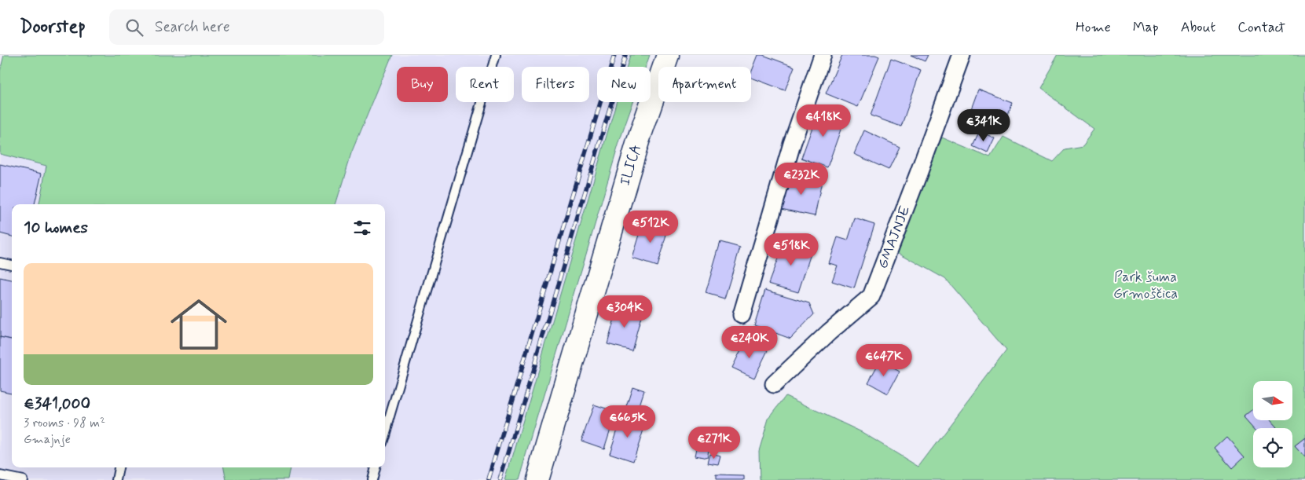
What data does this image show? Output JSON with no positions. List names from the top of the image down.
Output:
{
  "streets": {
    "main road": ["ILICA"],
    "street": ["GMAJNJE"]
  },
  "parks": ["Park šuma Grmoščica"],
  "north": "right",
  "page": {
    "header": "Doorstep",
    "search": "Search here",
    "nav": [
      "Home",
      "Map",
      "About",
      "Contact"
    ],
    "chip": [
      "Buy",
      "Rent",
      "Filters",
      "New",
      "Apartment"
    ],
    "price": [
      "€418K",
      "€341K",
      "€232K",
      "€512K",
      "€518K",
      "€304K",
      "€240K",
      "€647K",
      "€665K",
      "€271K"
    ],
    "heading": "10 homes",
    "list": [
      {
        "name": "€341,000",
        "note": "3 rooms · 98 m² · Gmajnje"
      }
    ]
  }
}
